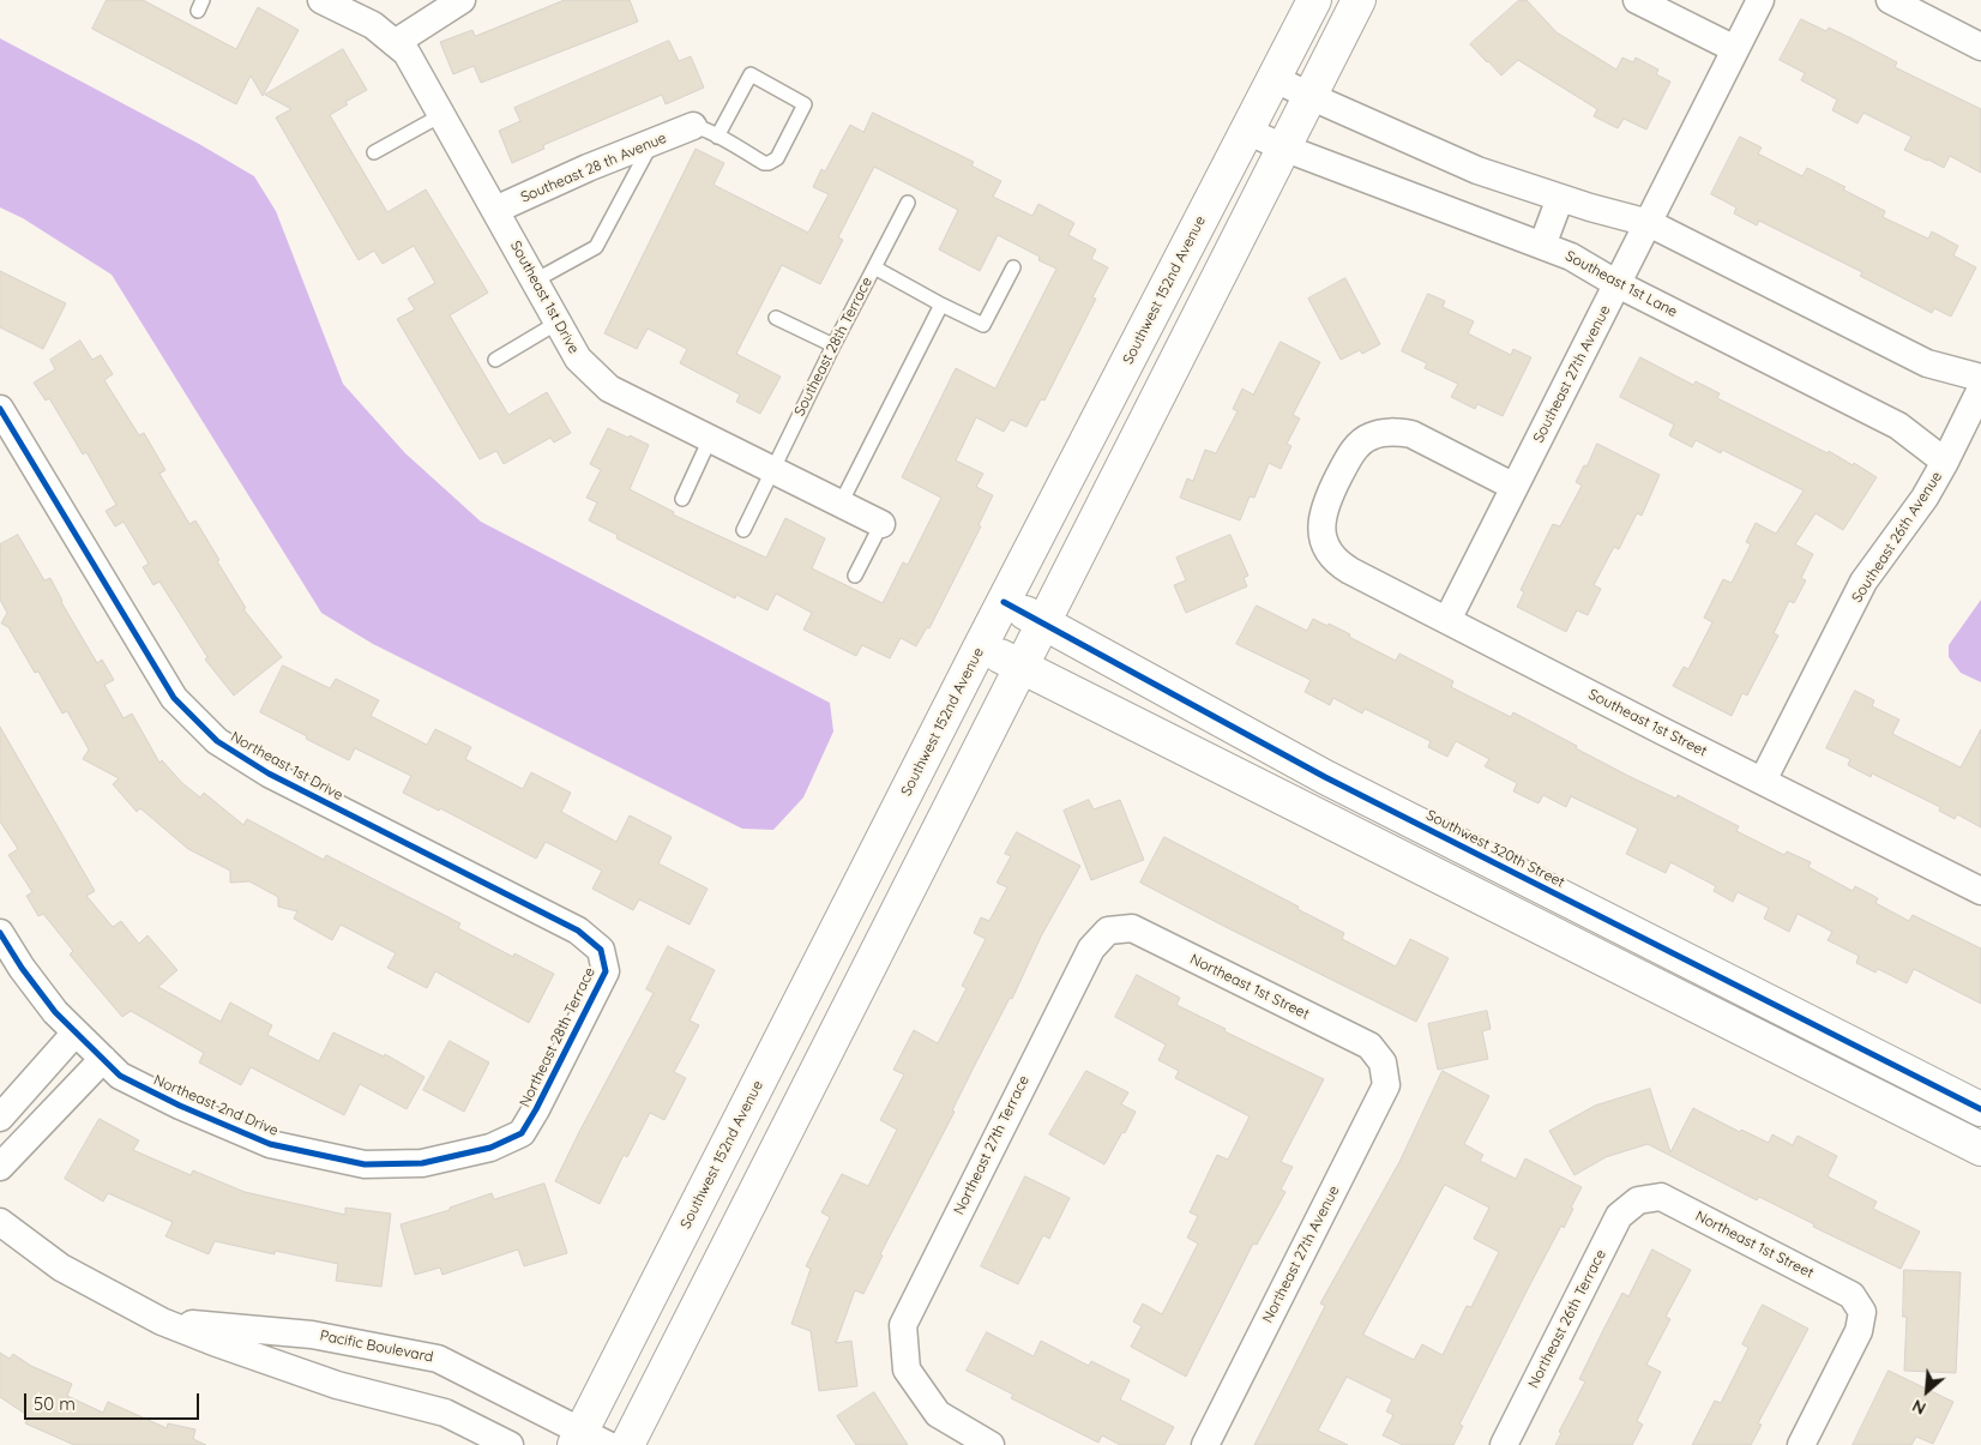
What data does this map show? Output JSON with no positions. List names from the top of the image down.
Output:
{
  "streets": {
    "street": [
      "Southeast 28 th Avenue",
      "Southeast 1st Lane",
      "Southwest 152nd Avenue",
      "Southeast 1st Drive",
      "Southeast 27th Avenue",
      "Southeast 26th Avenue",
      "Southeast 1st Street",
      "Northeast 1st Drive",
      "Southwest 320th Street",
      "Northeast 1st Street",
      "Northeast 28th Terrace",
      "Northeast 2nd Drive",
      "Northeast 27th Terrace",
      "Northeast 27th Avenue",
      "Northeast 26th Terrace",
      "Pacific Boulevard"
    ],
    "lane": ["Southeast 28th Terrace"]
  },
  "crossings": [
    ["Southeast 28 th Avenue", "Southeast 1st Drive"],
    ["Southeast 1st Lane", "Southwest 152nd Avenue"],
    ["Southeast 1st Lane", "Southeast 27th Avenue"],
    ["Southeast 1st Lane", "Southeast 26th Avenue"],
    ["Southwest 152nd Avenue", "Southwest 320th Street"],
    ["Southwest 152nd Avenue", "Pacific Boulevard"],
    ["Southeast 1st Drive", "Southeast 28th Terrace"],
    ["Southeast 27th Avenue", "Southeast 1st Street"],
    ["Southeast 26th Avenue", "Southeast 1st Street"],
    ["Northeast 1st Drive", "Northeast 28th Terrace"],
    ["Northeast 1st Street", "Northeast 27th Terrace"],
    ["Northeast 1st Street", "Northeast 27th Avenue"],
    ["Northeast 1st Street", "Northeast 26th Terrace"],
    ["Northeast 28th Terrace", "Northeast 2nd Drive"]
  ],
  "scale_bar": "50 m",
  "north": "bottom left"
}
